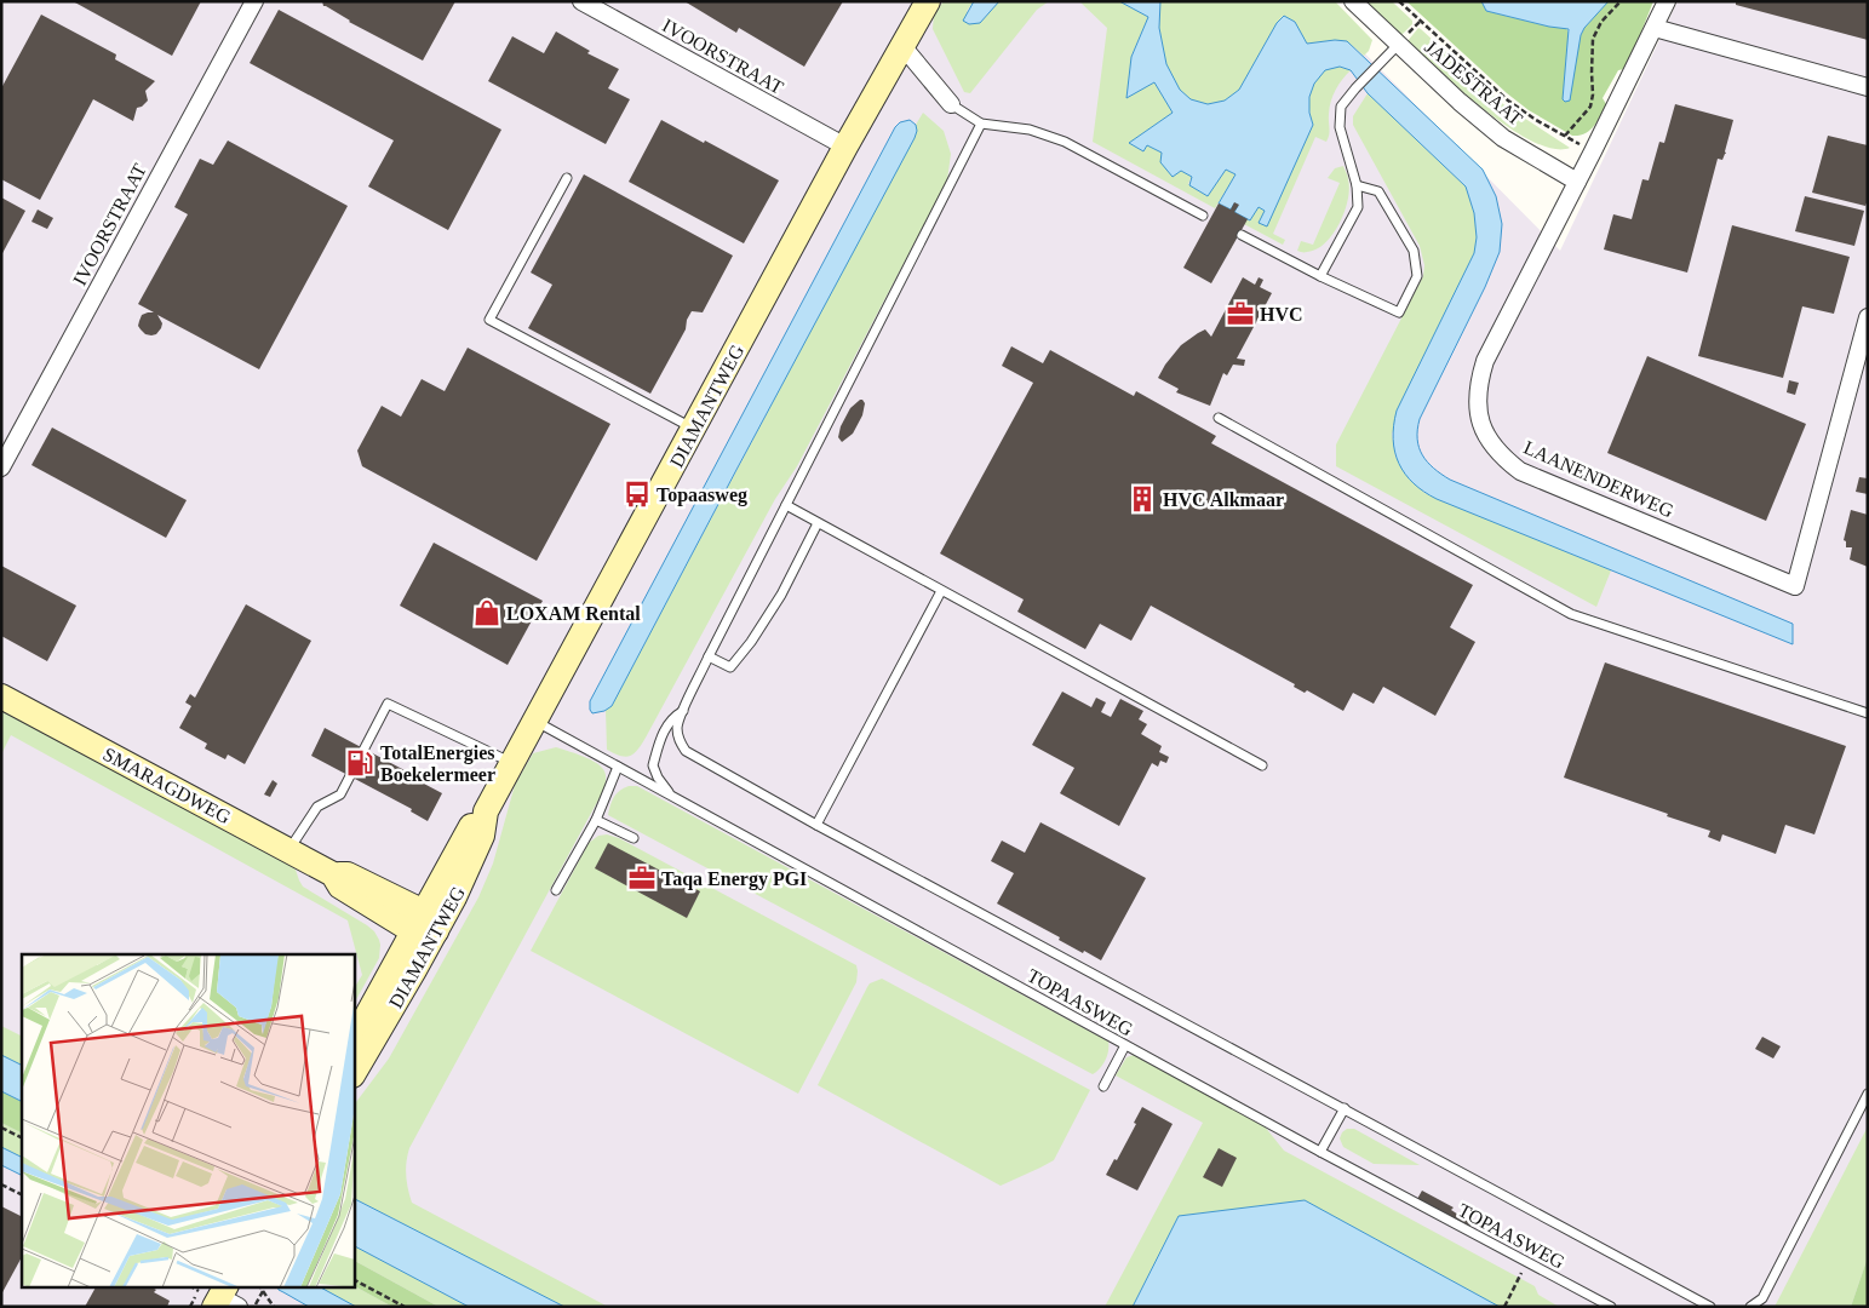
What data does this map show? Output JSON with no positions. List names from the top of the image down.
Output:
{
  "streets": {
    "street": [
      "IVOORSTRAAT",
      "JADESTRAAT",
      "DIAMANTWEG",
      "LAANENDERWEG",
      "SMARAGDWEG"
    ],
    "lane": ["TOPAASWEG"]
  },
  "crossings": [
    ["IVOORSTRAAT", "DIAMANTWEG"],
    ["JADESTRAAT", "LAANENDERWEG"],
    ["DIAMANTWEG", "SMARAGDWEG"],
    ["DIAMANTWEG", "TOPAASWEG"]
  ],
  "places": {
    "office": ["HVC", "Taqa Energy PGI"],
    "bus stop": ["Topaasweg"],
    "building": ["HVC Alkmaar"],
    "shop": ["LOXAM Rental"],
    "fuel station": ["TotalEnergies Boekelermeer"]
  }
}
